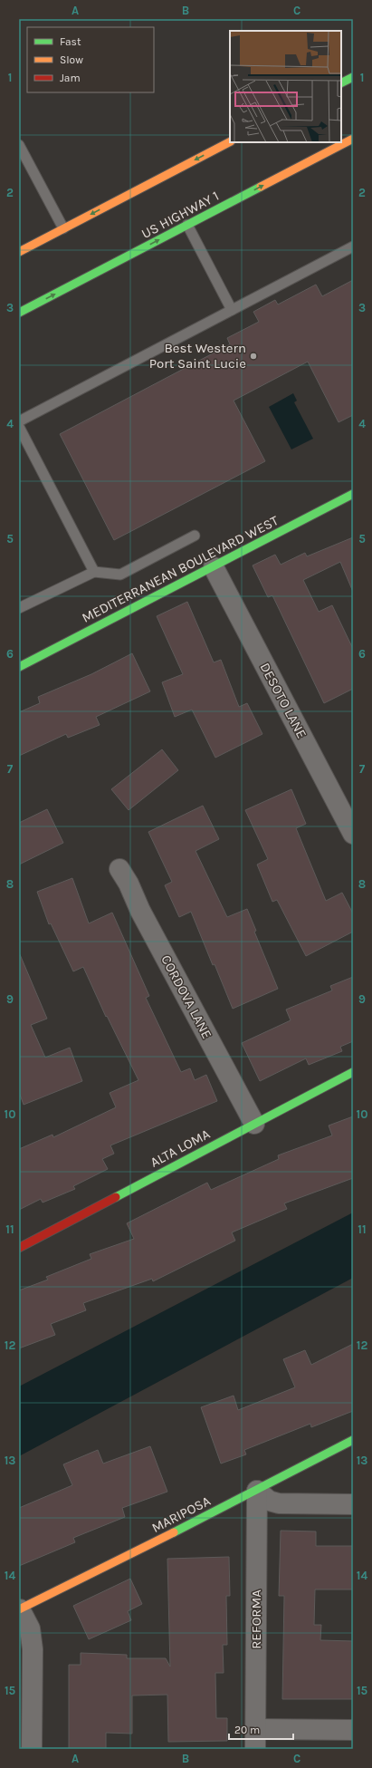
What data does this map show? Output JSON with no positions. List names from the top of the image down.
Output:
{
  "streets": {
    "street": [
      "US HIGHWAY 1",
      "MEDITERRANEAN BOULEVARD WEST",
      "DESOTO LANE",
      "CORDOVA LANE",
      "ALTA LOMA",
      "MARIPOSA",
      "REFORMA"
    ]
  },
  "crossings": [
    ["MEDITERRANEAN BOULEVARD WEST", "DESOTO LANE"],
    ["CORDOVA LANE", "ALTA LOMA"],
    ["MARIPOSA", "REFORMA"]
  ],
  "places": ["Best Western Port Saint Lucie"],
  "legend": ["Fast", "Slow", "Jam"],
  "scale_bar": "20 m",
  "grid": {
    "columns": ["A", "B", "C"],
    "rows": [
      "1",
      "2",
      "3",
      "4",
      "5",
      "6",
      "7",
      "8",
      "9",
      "10",
      "11",
      "12",
      "13",
      "14",
      "15"
    ]
  }
}
